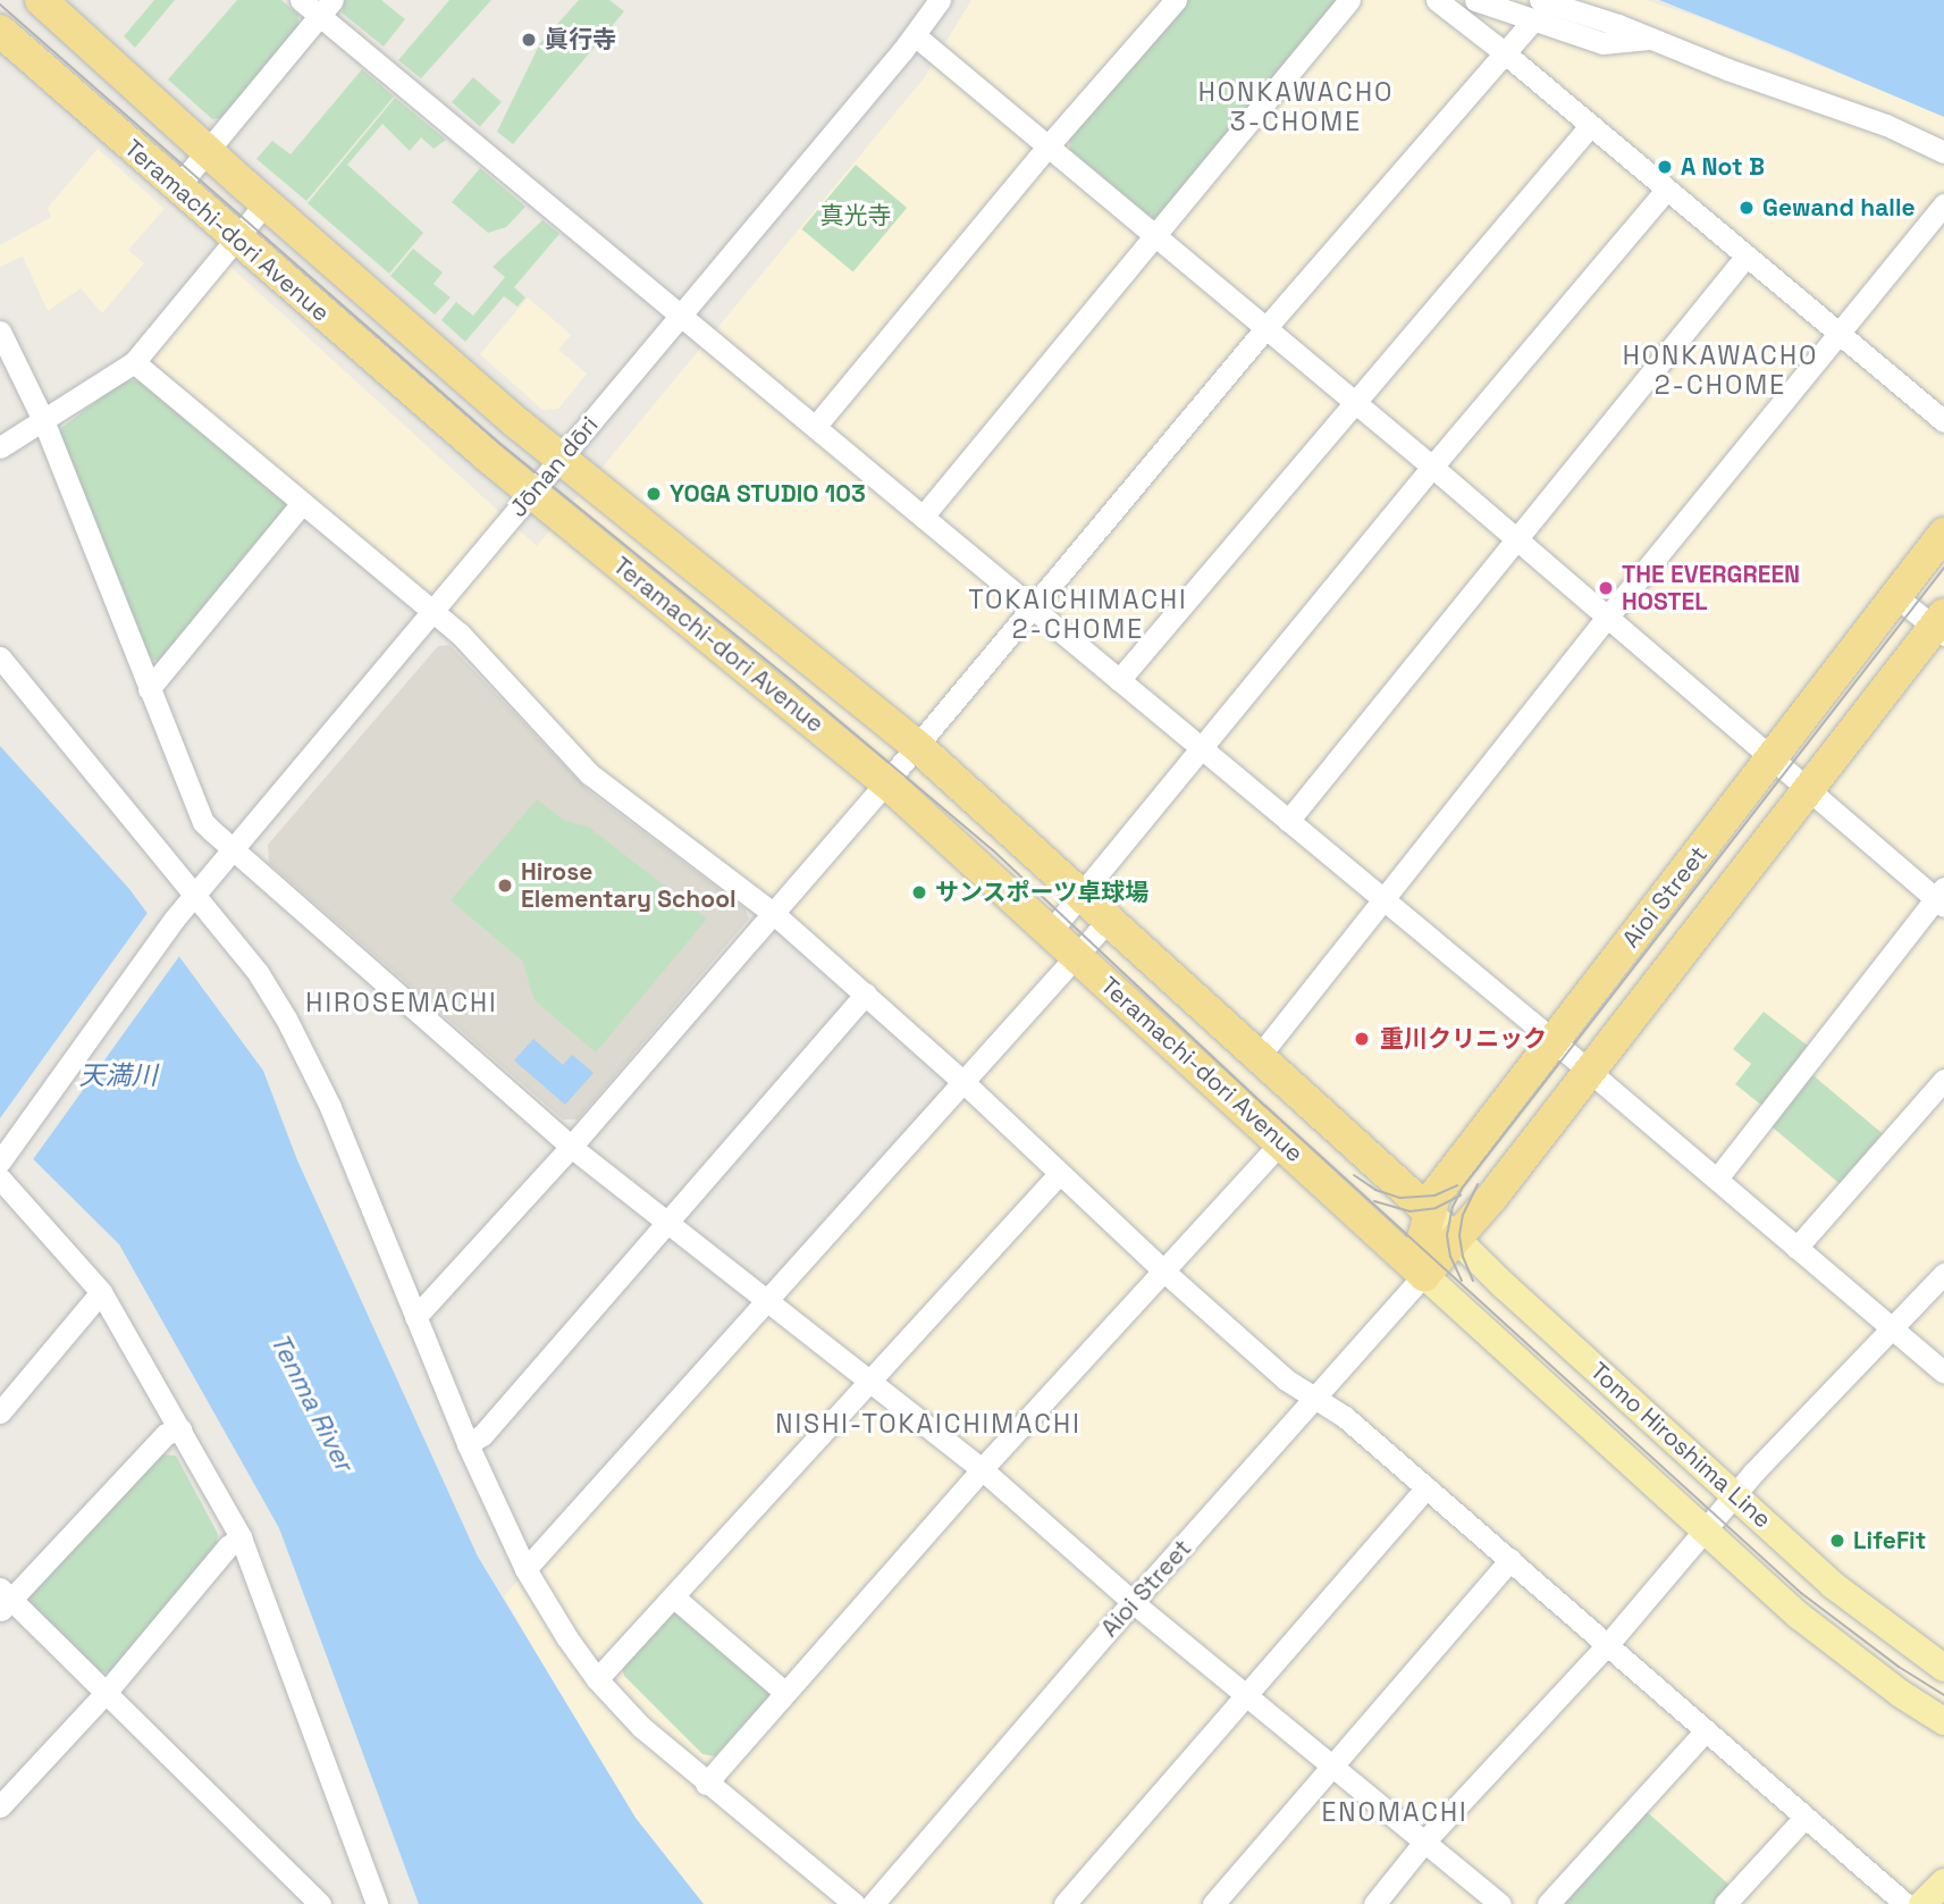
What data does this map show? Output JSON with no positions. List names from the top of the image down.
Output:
{
  "streets": {
    "highway": ["Teramachi-dori Avenue", "Aioi Street"],
    "main road": ["Tomo Hiroshima Line"],
    "street": ["Jōnan dōri"]
  },
  "crossings": [
    ["Teramachi-dori Avenue", "Jōnan dōri"],
    ["Teramachi-dori Avenue", "Aioi Street"],
    ["Teramachi-dori Avenue", "Tomo Hiroshima Line"],
    ["Aioi Street", "Tomo Hiroshima Line"]
  ],
  "districts": [
    "HONKAWACHO 3-CHOME",
    "HONKAWACHO 2-CHOME",
    "TOKAICHIMACHI 2-CHOME",
    "HIROSEMACHI",
    "NISHI-TOKAICHIMACHI",
    "ENOMACHI"
  ],
  "water": ["天満川", "Tenma River"],
  "parks": ["真光寺"],
  "places": [
    "眞行寺",
    "A Not B",
    "Gewand halle",
    "YOGA STUDIO 103",
    "THE EVERGREEN HOSTEL",
    "Hirose Elementary School",
    "サンスポーツ卓球場",
    "重川クリニック",
    "LifeFit"
  ]
}
